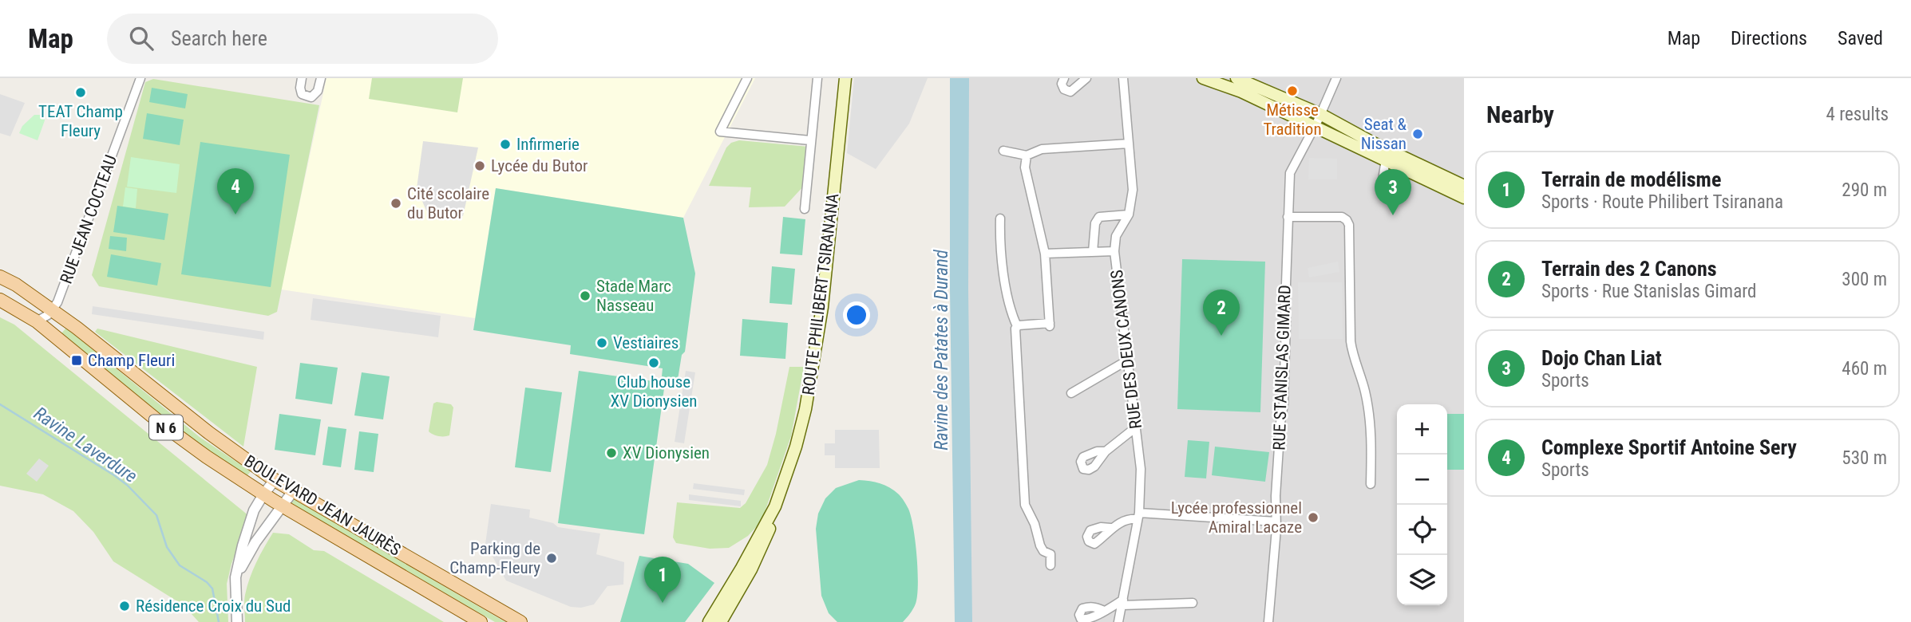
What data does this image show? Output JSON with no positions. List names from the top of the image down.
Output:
{
  "streets": {
    "main road": ["ROUTE PHILIBERT TSIRANANA", "N 6", "BOULEVARD JEAN JAURÈS"],
    "street": ["RUE JEAN COCTEAU", "RUE DES DEUX CANONS", "RUE STANISLAS GIMARD"]
  },
  "crossings": [
    ["RUE JEAN COCTEAU", "BOULEVARD JEAN JAURÈS"]
  ],
  "water": ["Ravine des Patates à Durand", "Ravine Laverdure"],
  "places": {
    "other": [
      "Métisse Tradition",
      "TEAT Champ Fleury",
      "Seat & Nissan",
      "Infirmerie",
      "Lycée du Butor",
      "Cité scolaire du Butor",
      "Stade Marc Nasseau",
      "Vestiaires",
      "Club house XV Dionysien",
      "XV Dionysien",
      "Lycée professionnel Amiral Lacaze",
      "Parking de Champ-Fleury",
      "Résidence Croix du Sud"
    ],
    "transit": ["Champ Fleuri"]
  },
  "page": {
    "header": "Map",
    "search": "Search here",
    "nav": ["Map", "Directions", "Saved"],
    "heading": ["Nearby", "4 results"],
    "list": [
      {
        "mark": "1",
        "name": "Terrain de modélisme",
        "note": "Sports · Route Philibert Tsiranana",
        "value": "290 m"
      },
      {
        "mark": "2",
        "name": "Terrain des 2 Canons",
        "note": "Sports · Rue Stanislas Gimard",
        "value": "300 m"
      },
      {
        "mark": "3",
        "name": "Dojo Chan Liat",
        "note": "Sports",
        "value": "460 m"
      },
      {
        "mark": "4",
        "name": "Complexe Sportif Antoine Sery",
        "note": "Sports",
        "value": "530 m"
      }
    ],
    "pins": [
      "4",
      "3",
      "2",
      "1"
    ],
    "map_buttons": ["+", "−"]
  }
}
